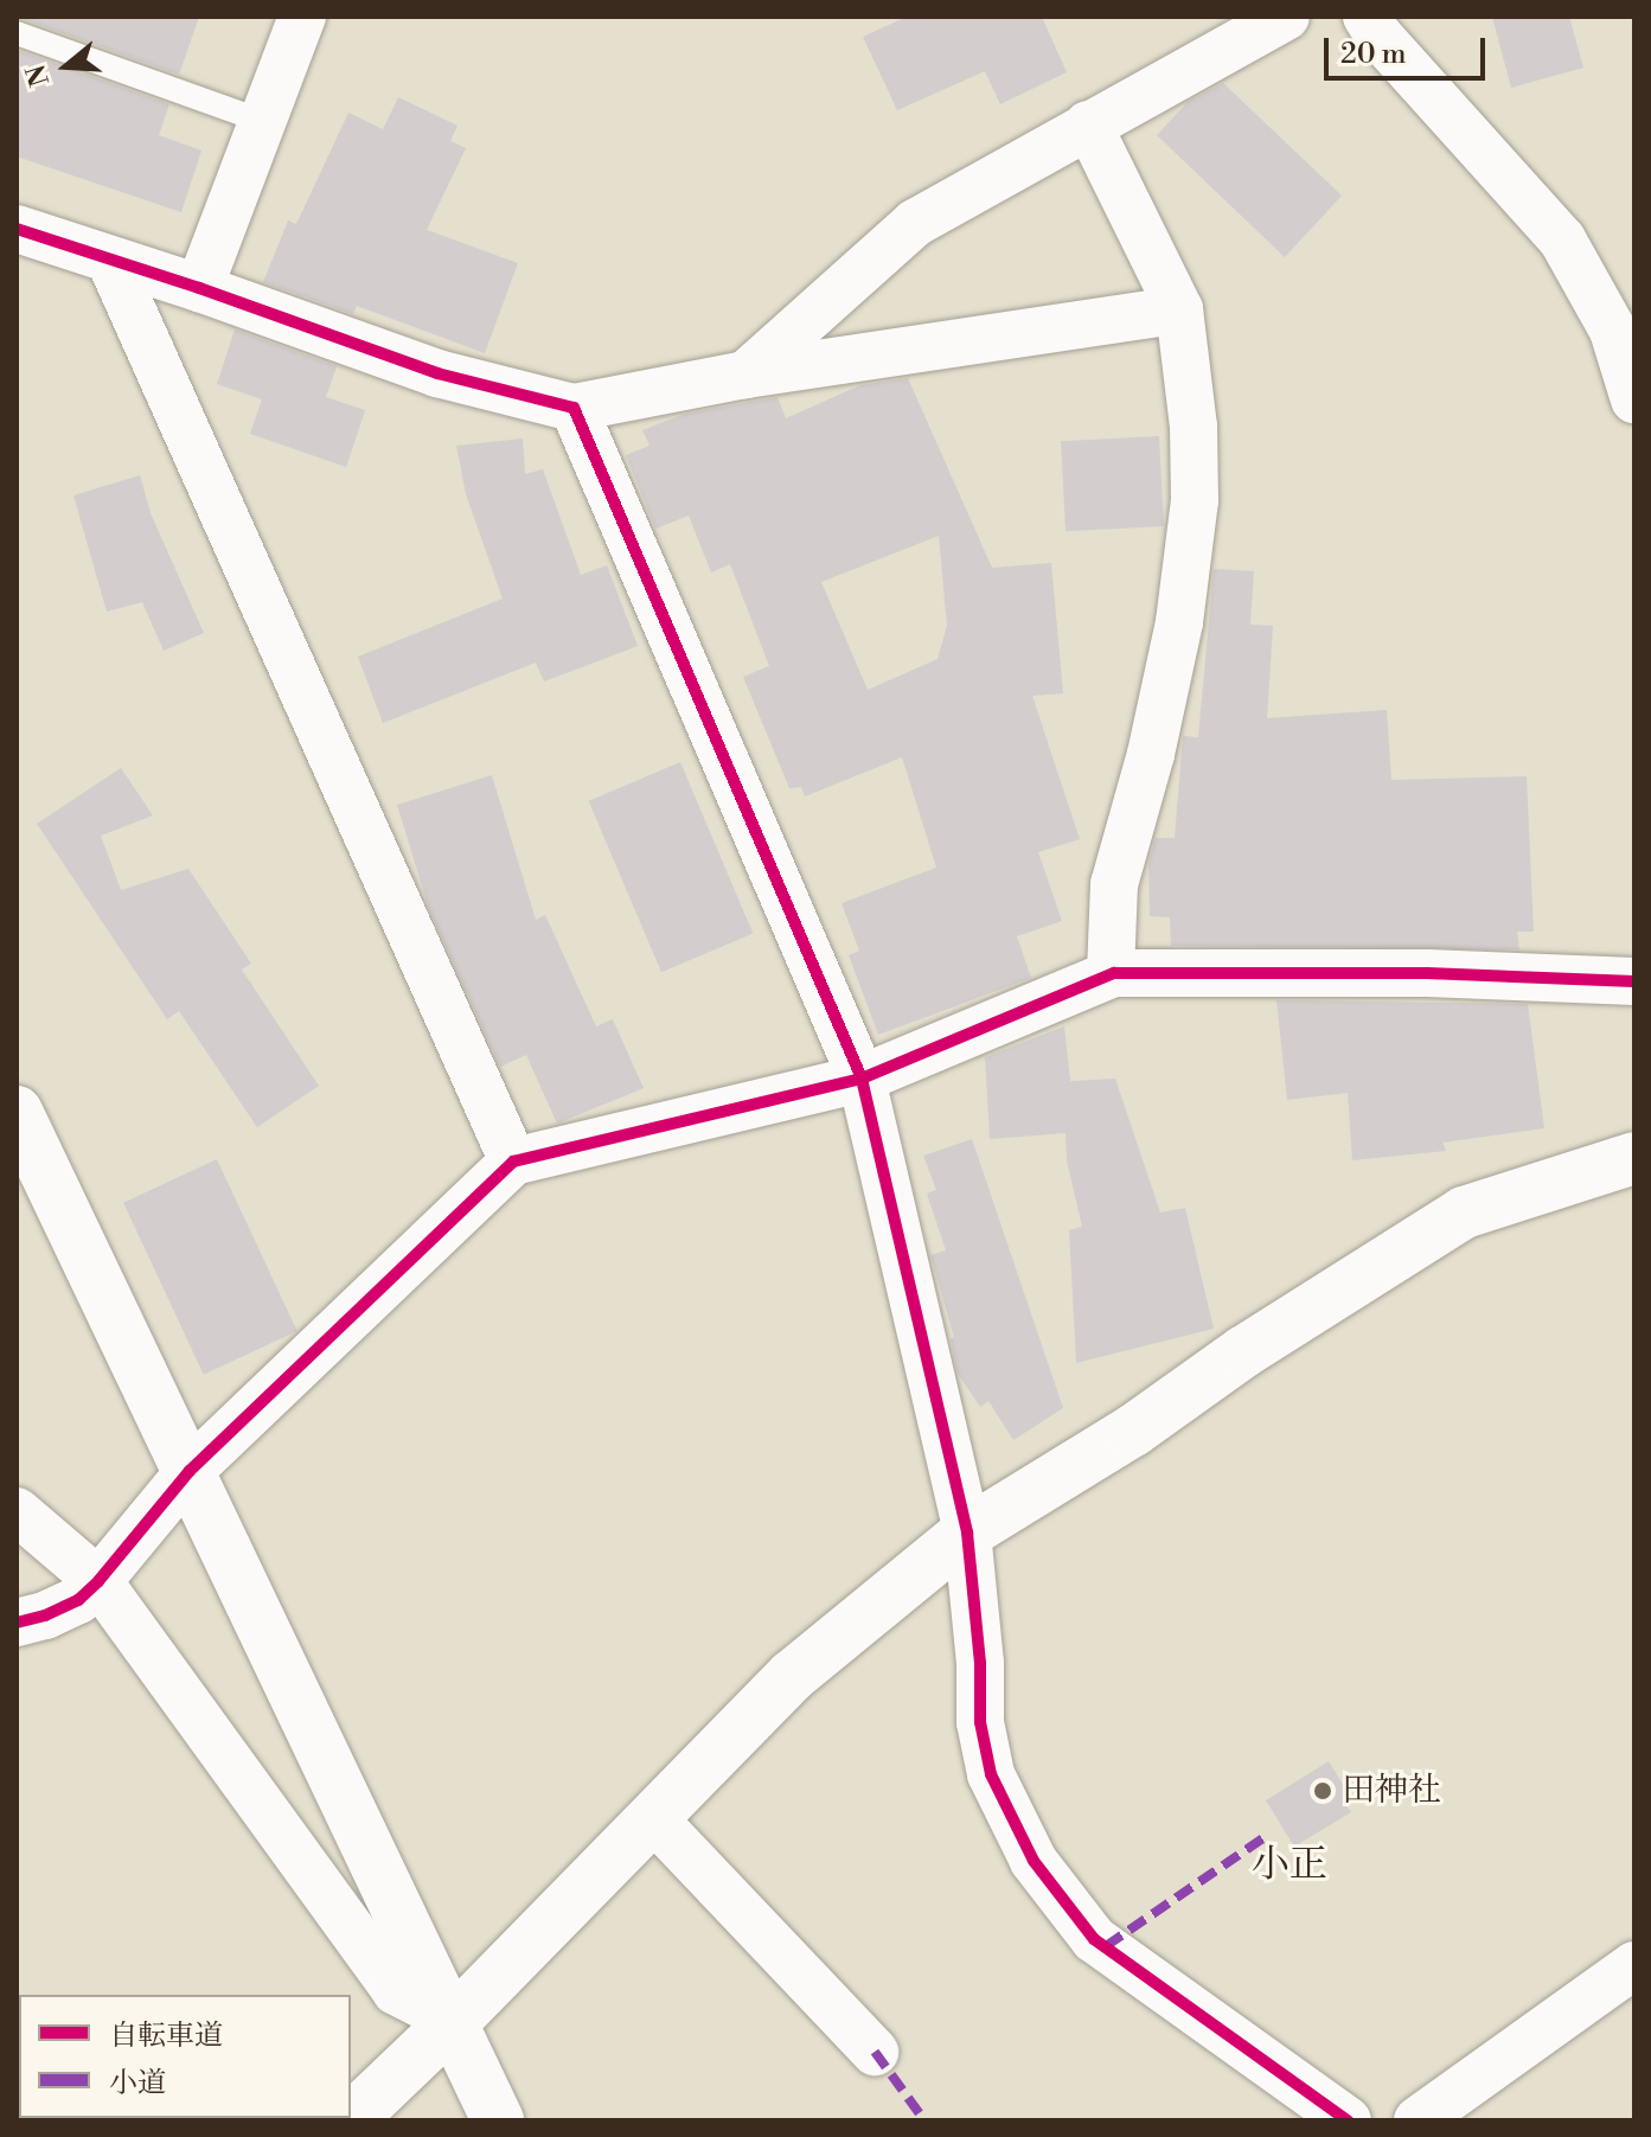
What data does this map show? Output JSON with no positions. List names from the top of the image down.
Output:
{
  "districts": ["小正"],
  "places": ["田神社"],
  "legend": ["自転車道", "小道"],
  "scale_bar": "20 m",
  "north": "left"
}
